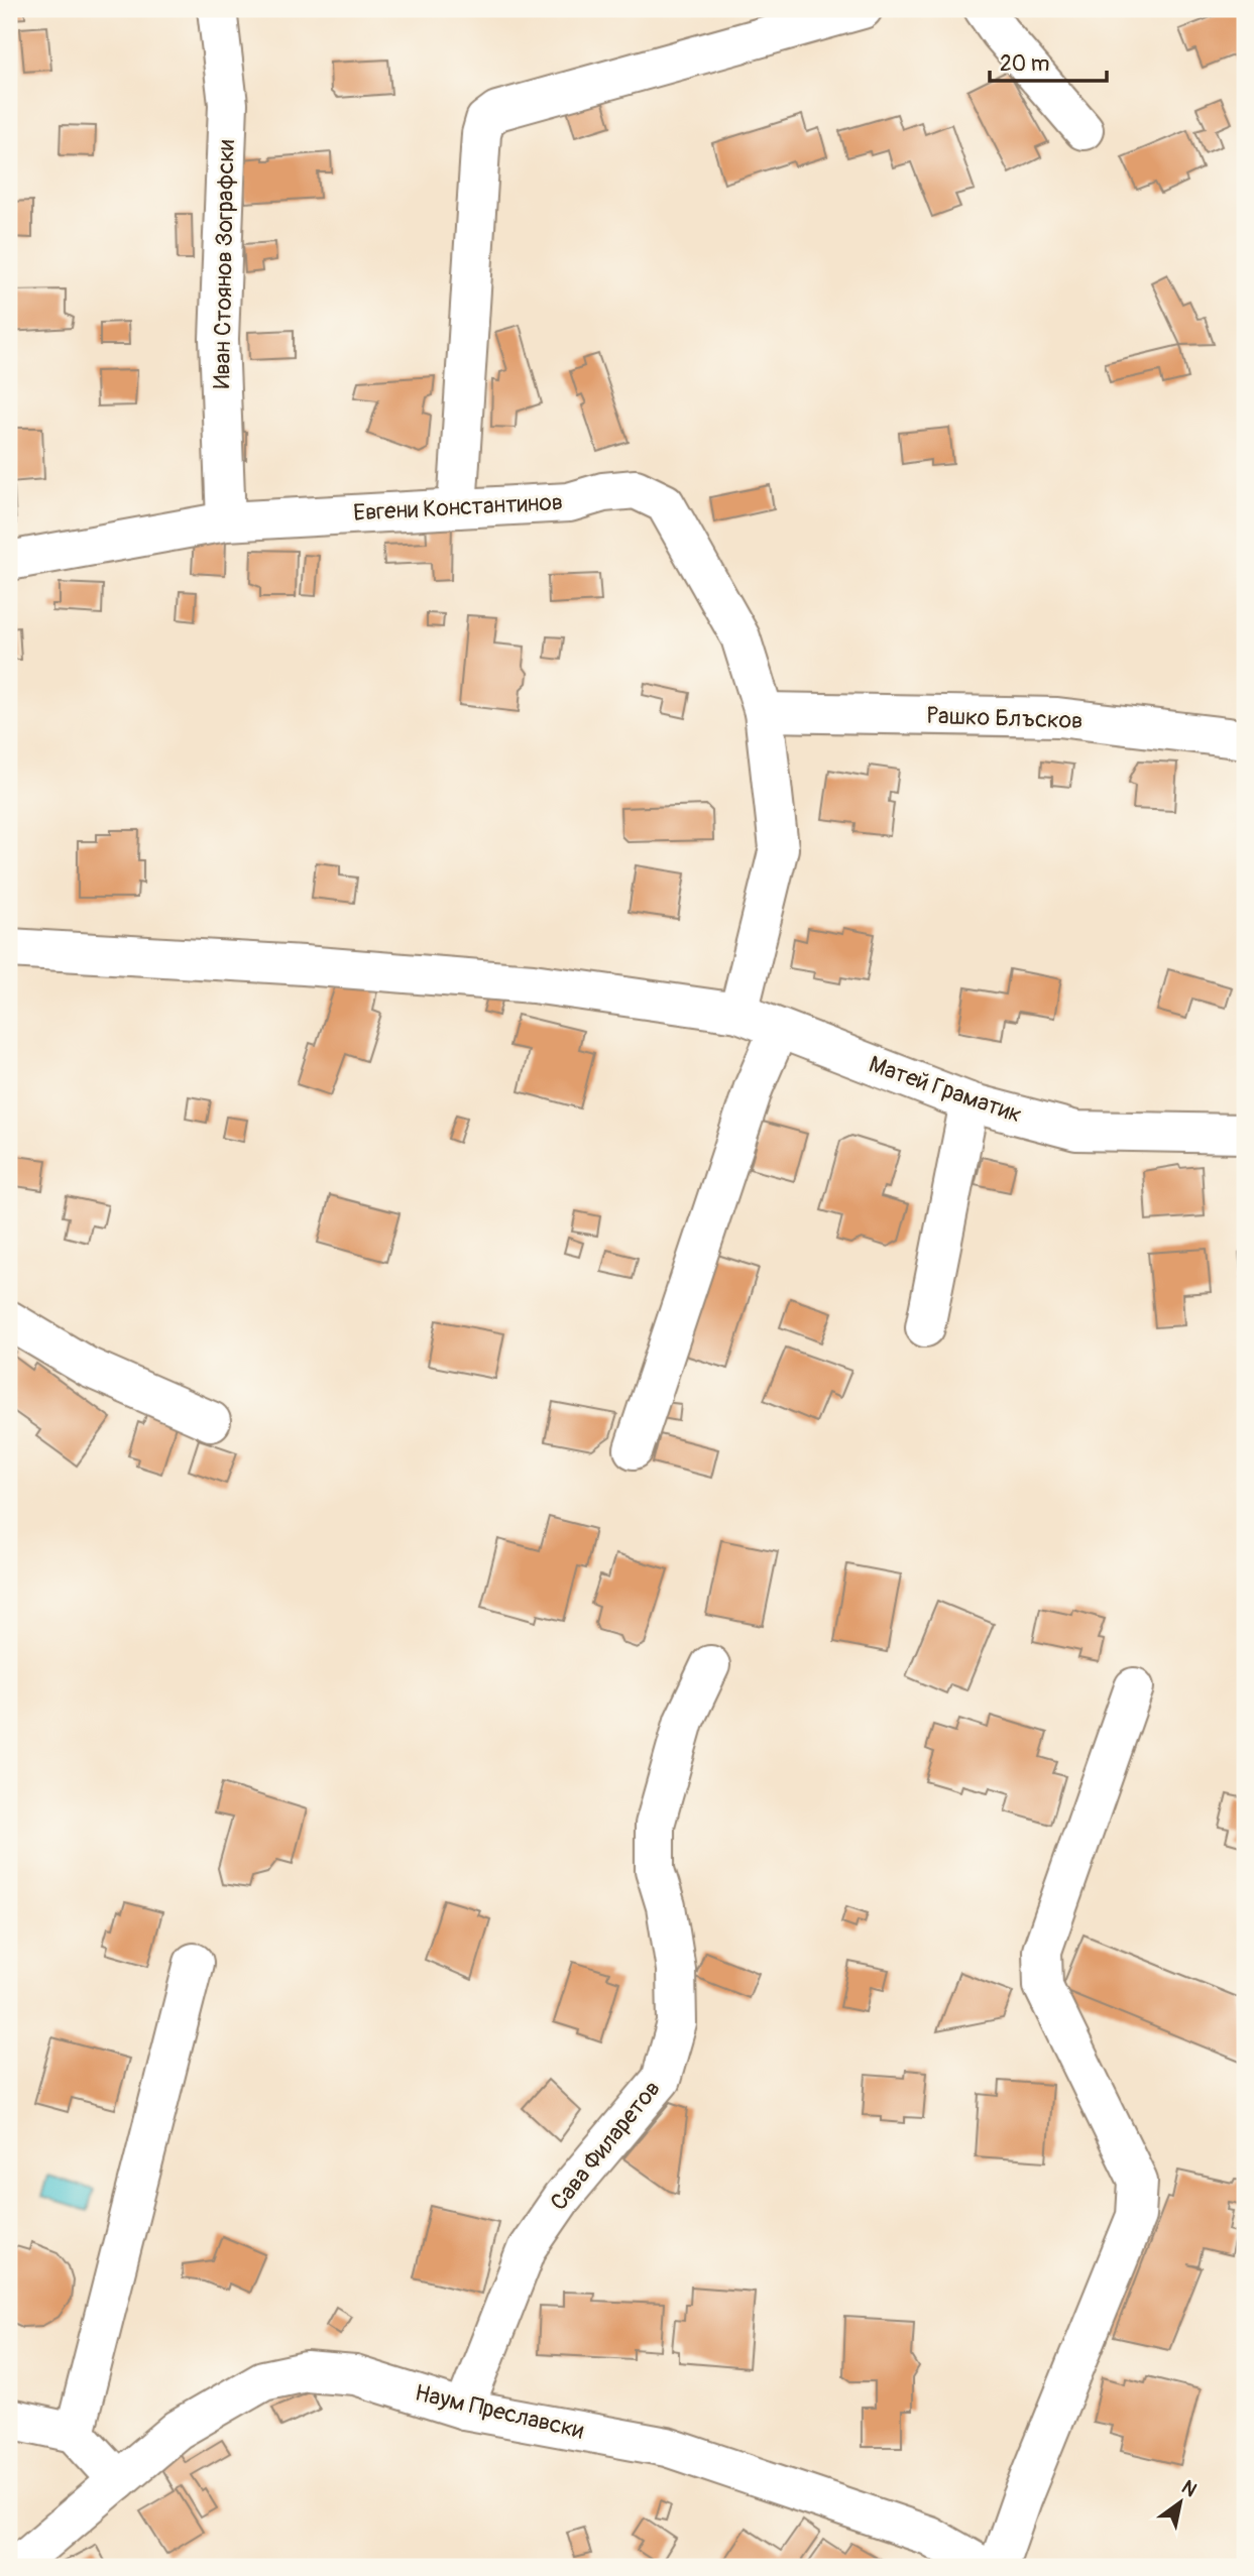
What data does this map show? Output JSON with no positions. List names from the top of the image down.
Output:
{
  "streets": {
    "street": [
      "Иван Стоянов Зографски",
      "Евгени Константинов",
      "Рашко Блъсков",
      "Матей Граматик",
      "Сава Филаретов",
      "Наум Преславски"
    ]
  },
  "crossings": [
    ["Иван Стоянов Зографски", "Евгени Константинов"],
    ["Евгени Константинов", "Рашко Блъсков"],
    ["Евгени Константинов", "Матей Граматик"],
    ["Сава Филаретов", "Наум Преславски"]
  ],
  "scale_bar": "20 m",
  "north": "top right"
}
